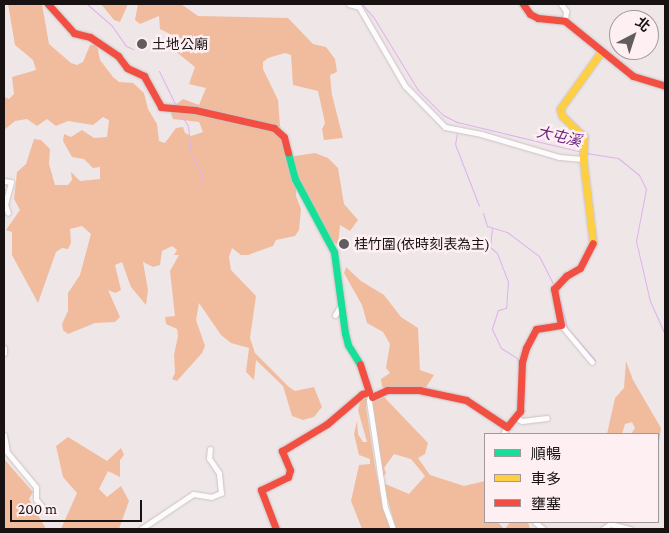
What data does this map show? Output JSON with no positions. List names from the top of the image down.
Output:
{
  "water": ["大屯溪"],
  "places": ["土地公廟", "桂竹圍(依時刻表為主)"],
  "legend": ["順暢", "車多", "壅塞"],
  "scale_bar": "200 m",
  "north": "top right"
}
